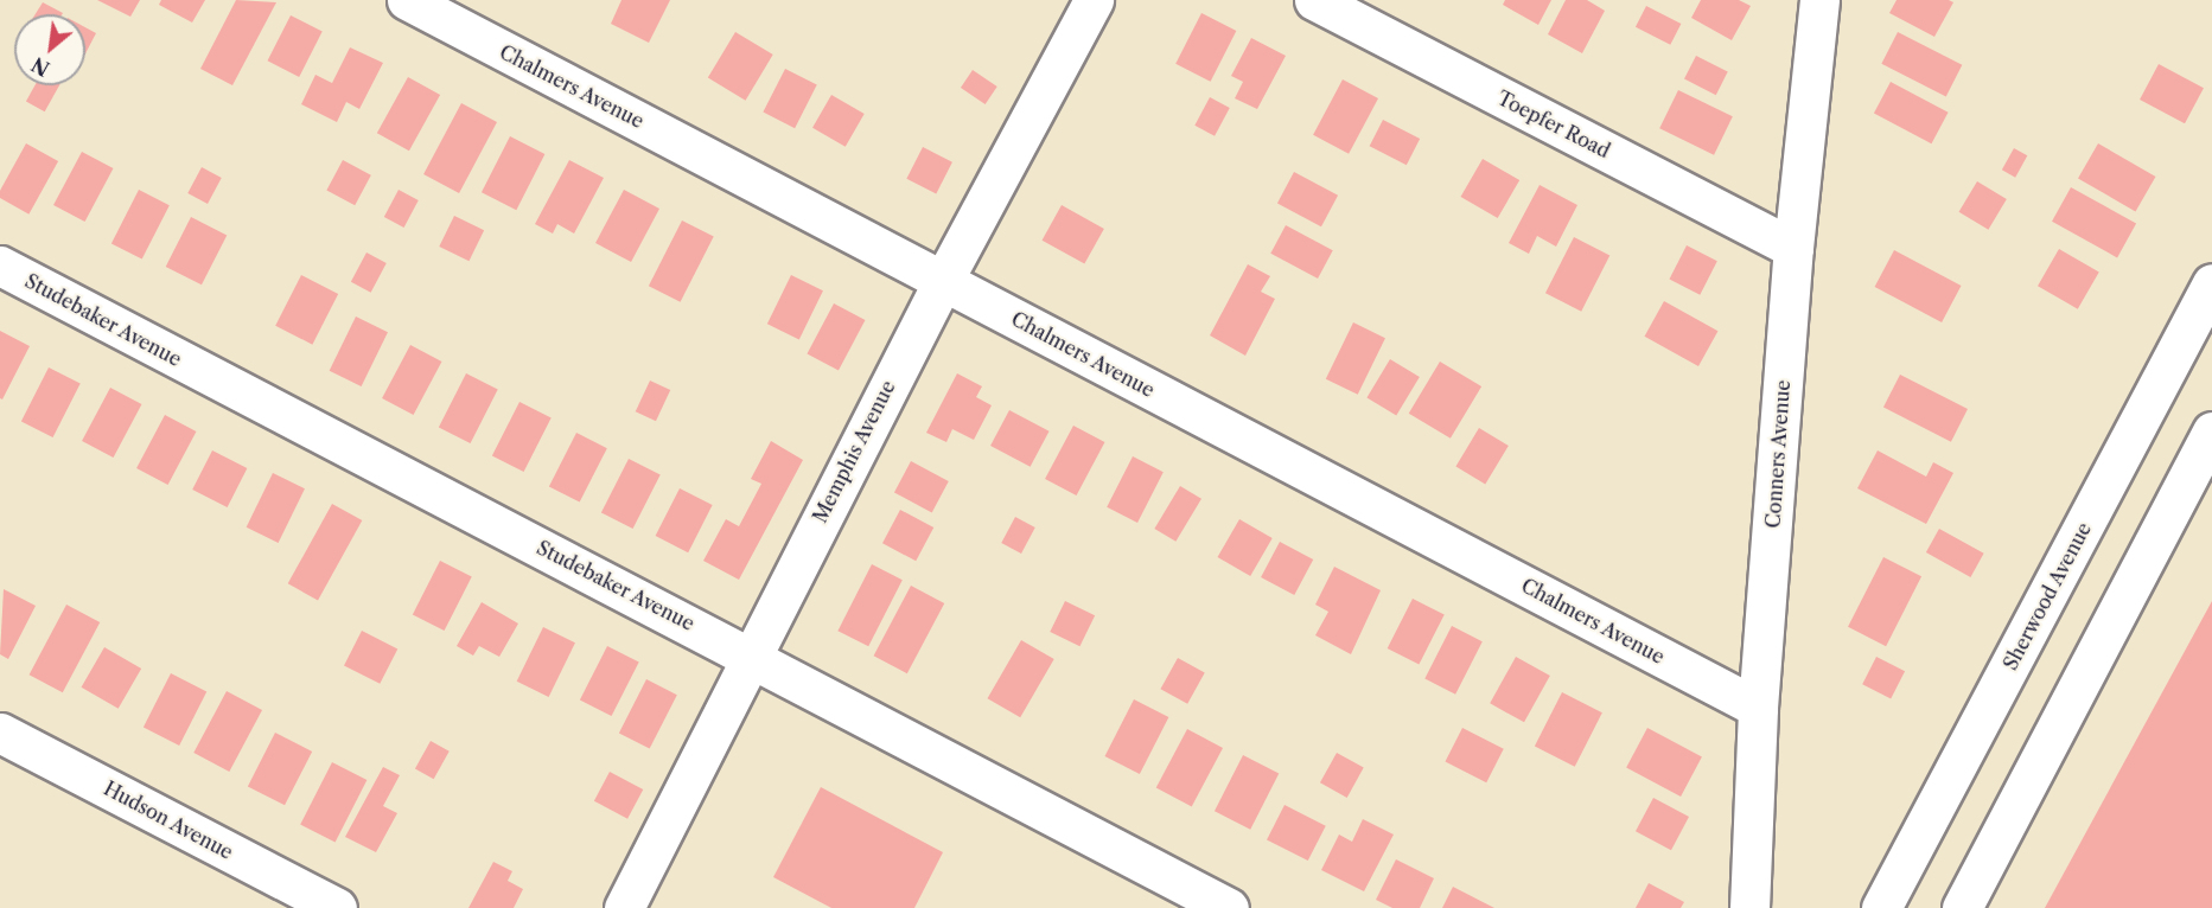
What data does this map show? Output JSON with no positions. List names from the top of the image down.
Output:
{
  "streets": {
    "street": [
      "Chalmers Avenue",
      "Toepfer Road",
      "Studebaker Avenue",
      "Memphis Avenue",
      "Conners Avenue",
      "Sherwood Avenue",
      "Hudson Avenue"
    ]
  },
  "crossings": [
    ["Chalmers Avenue", "Memphis Avenue"],
    ["Chalmers Avenue", "Conners Avenue"],
    ["Toepfer Road", "Conners Avenue"],
    ["Studebaker Avenue", "Memphis Avenue"]
  ],
  "north": "bottom left"
}
